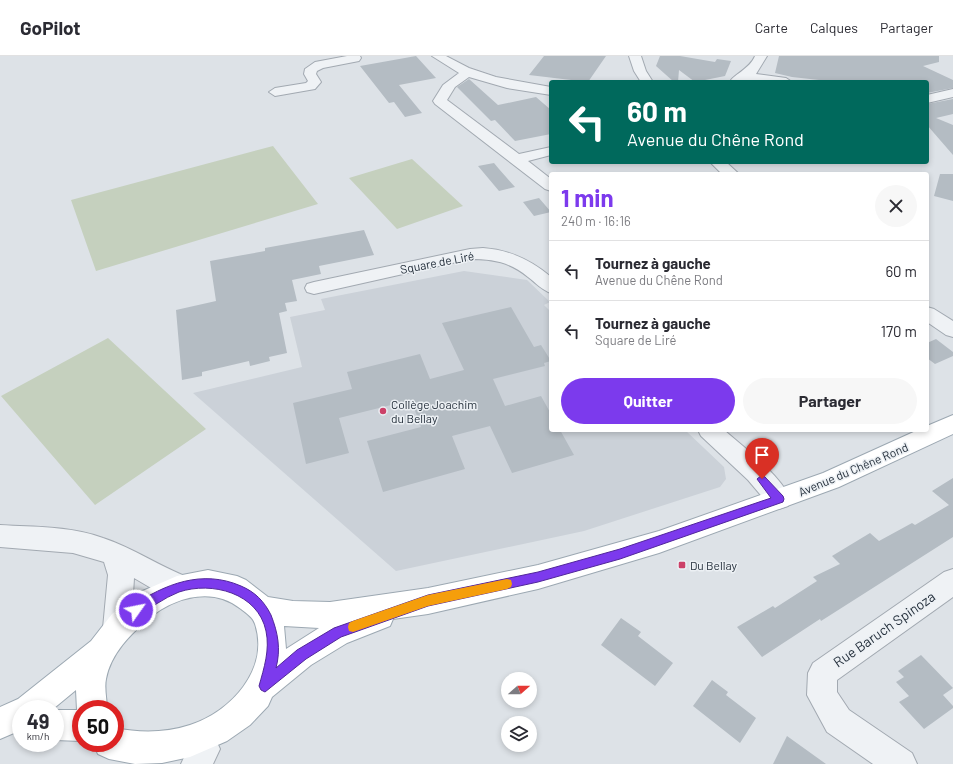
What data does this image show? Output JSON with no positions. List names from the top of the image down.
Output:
{
  "streets": {
    "main road": ["Avenue du Chêne Rond"],
    "street": ["Square de Liré", "Rue Baruch Spinoza"]
  },
  "places": {
    "other": ["Collège Joachim du Bellay"],
    "transit": ["Du Bellay"]
  },
  "north": "right",
  "page": {
    "header": "GoPilot",
    "nav": ["Carte", "Calques", "Partager"],
    "turn": ["60 m", "Avenue du Chêne Rond"],
    "heading": ["1 min", "240 m · 16:16"],
    "list": [
      {
        "name": "Tournez à gauche",
        "note": "Avenue du Chêne Rond",
        "value": "60 m"
      },
      {
        "name": "Tournez à gauche",
        "note": "Square de Liré",
        "value": "170 m"
      }
    ],
    "buttons": ["Quitter", "Partager"],
    "speed": "49 km/h",
    "limit": "50"
  }
}
